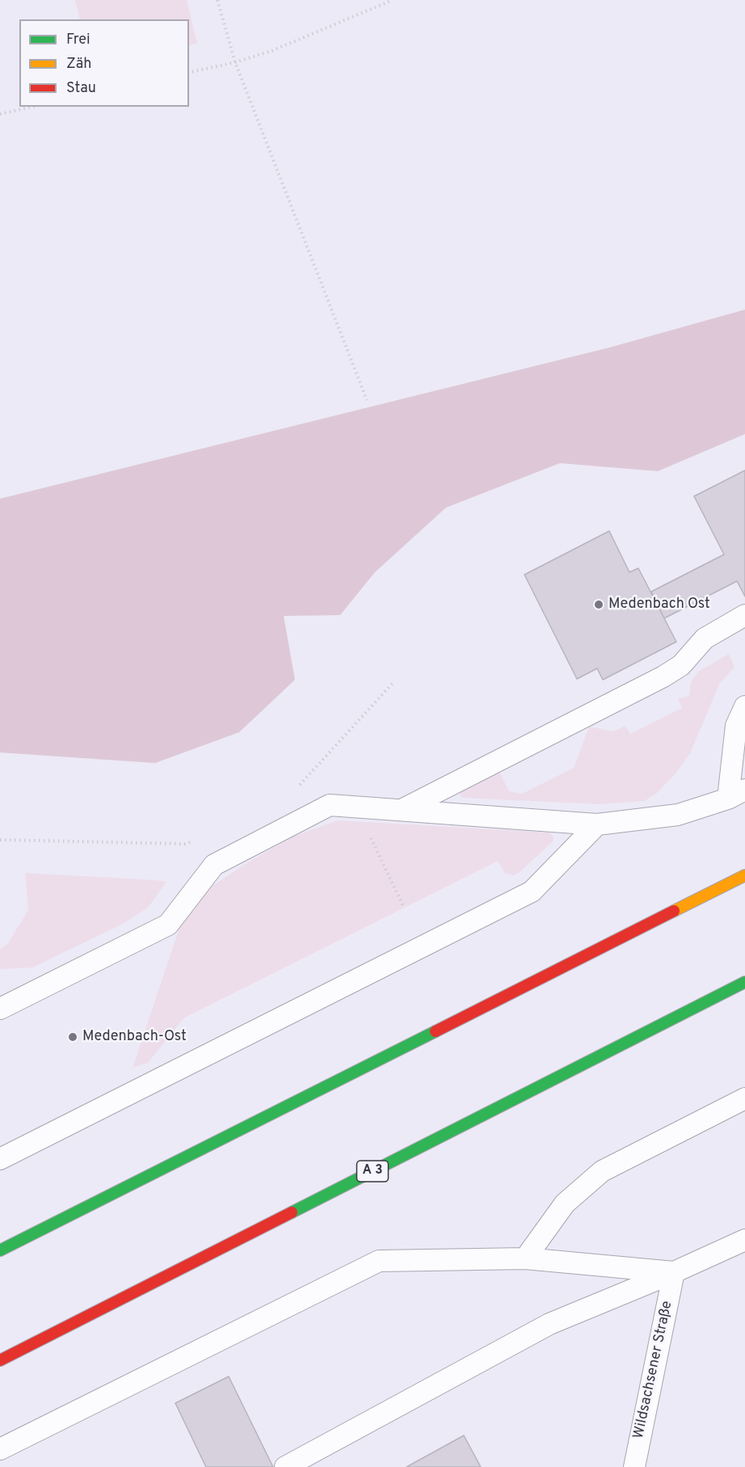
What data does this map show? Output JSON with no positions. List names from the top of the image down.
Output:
{
  "streets": {
    "highway": ["A 3"],
    "lane": ["Wildsachsener Straße"]
  },
  "places": ["Medenbach Ost", "Medenbach-Ost"],
  "legend": ["Frei", "Zäh", "Stau"]
}
